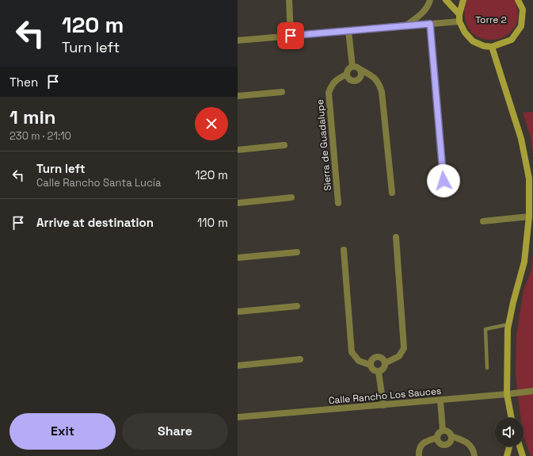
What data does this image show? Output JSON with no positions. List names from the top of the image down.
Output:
{
  "streets": {
    "street": ["Sierra de Guadalupe", "Calle Rancho Los Sauces"]
  },
  "parks": ["Torre 2"],
  "page": {
    "turn": ["120 m", "Turn left"],
    "then": "Then",
    "heading": ["1 min", "230 m · 21:10"],
    "list": [
      {
        "name": "Turn left",
        "note": "Calle Rancho Santa Lucía",
        "value": "120 m"
      },
      {
        "name": "Arrive at destination",
        "value": "110 m"
      }
    ],
    "buttons": ["Exit", "Share"]
  }
}
